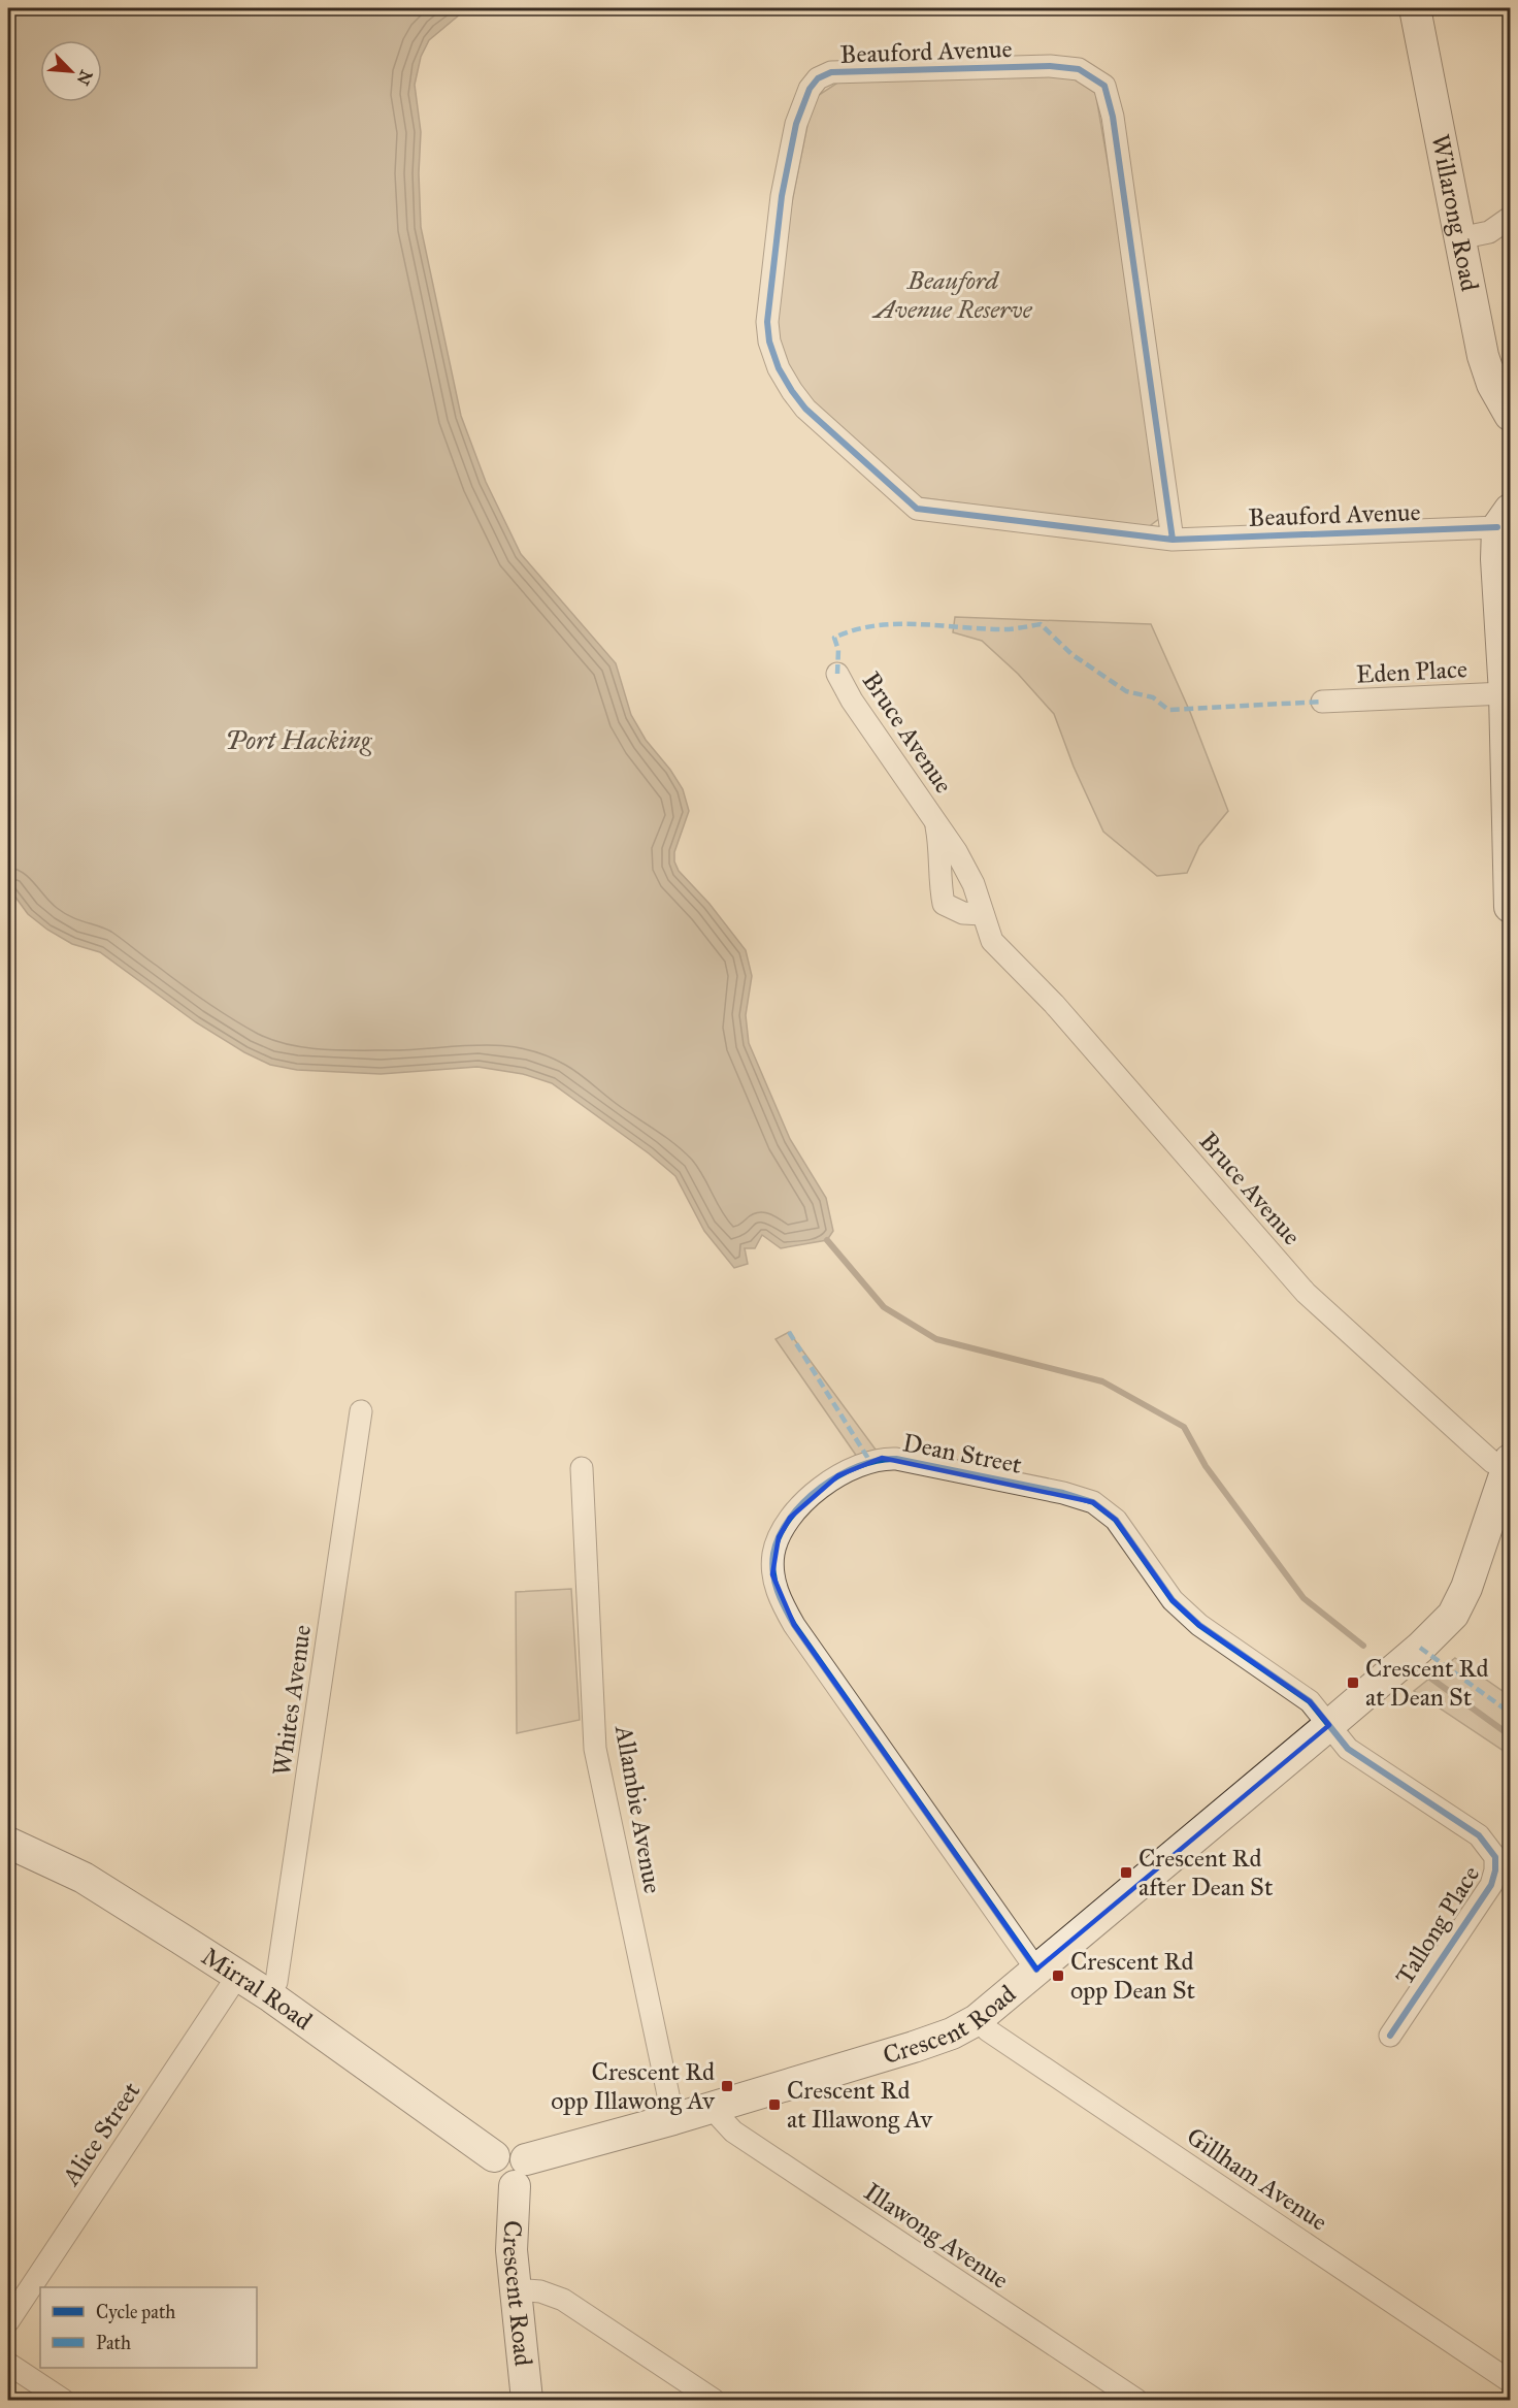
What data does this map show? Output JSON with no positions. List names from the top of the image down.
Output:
{
  "streets": {
    "street": [
      "Beauford Avenue",
      "Willarong Road",
      "Eden Place",
      "Bruce Avenue",
      "Dean Street",
      "Whites Avenue",
      "Allambie Avenue",
      "Tallong Place",
      "Mirral Road",
      "Crescent Road",
      "Alice Street",
      "Gillham Avenue",
      "Illawong Avenue"
    ]
  },
  "crossings": [
    ["Bruce Avenue", "Crescent Road"],
    ["Dean Street", "Tallong Place"],
    ["Dean Street", "Crescent Road"],
    ["Whites Avenue", "Mirral Road"],
    ["Allambie Avenue", "Crescent Road"],
    ["Tallong Place", "Crescent Road"],
    ["Mirral Road", "Crescent Road"],
    ["Mirral Road", "Alice Street"],
    ["Crescent Road", "Gillham Avenue"],
    ["Crescent Road", "Illawong Avenue"]
  ],
  "water": ["Port Hacking"],
  "parks": ["Beauford Avenue Reserve"],
  "places": {
    "transit": [
      "Crescent Rd at Dean St",
      "Crescent Rd after Dean St",
      "Crescent Rd opp Dean St",
      "Crescent Rd opp Illawong Av",
      "Crescent Rd at Illawong Av"
    ]
  },
  "legend": ["Cycle path", "Path"],
  "north": "bottom right"
}
